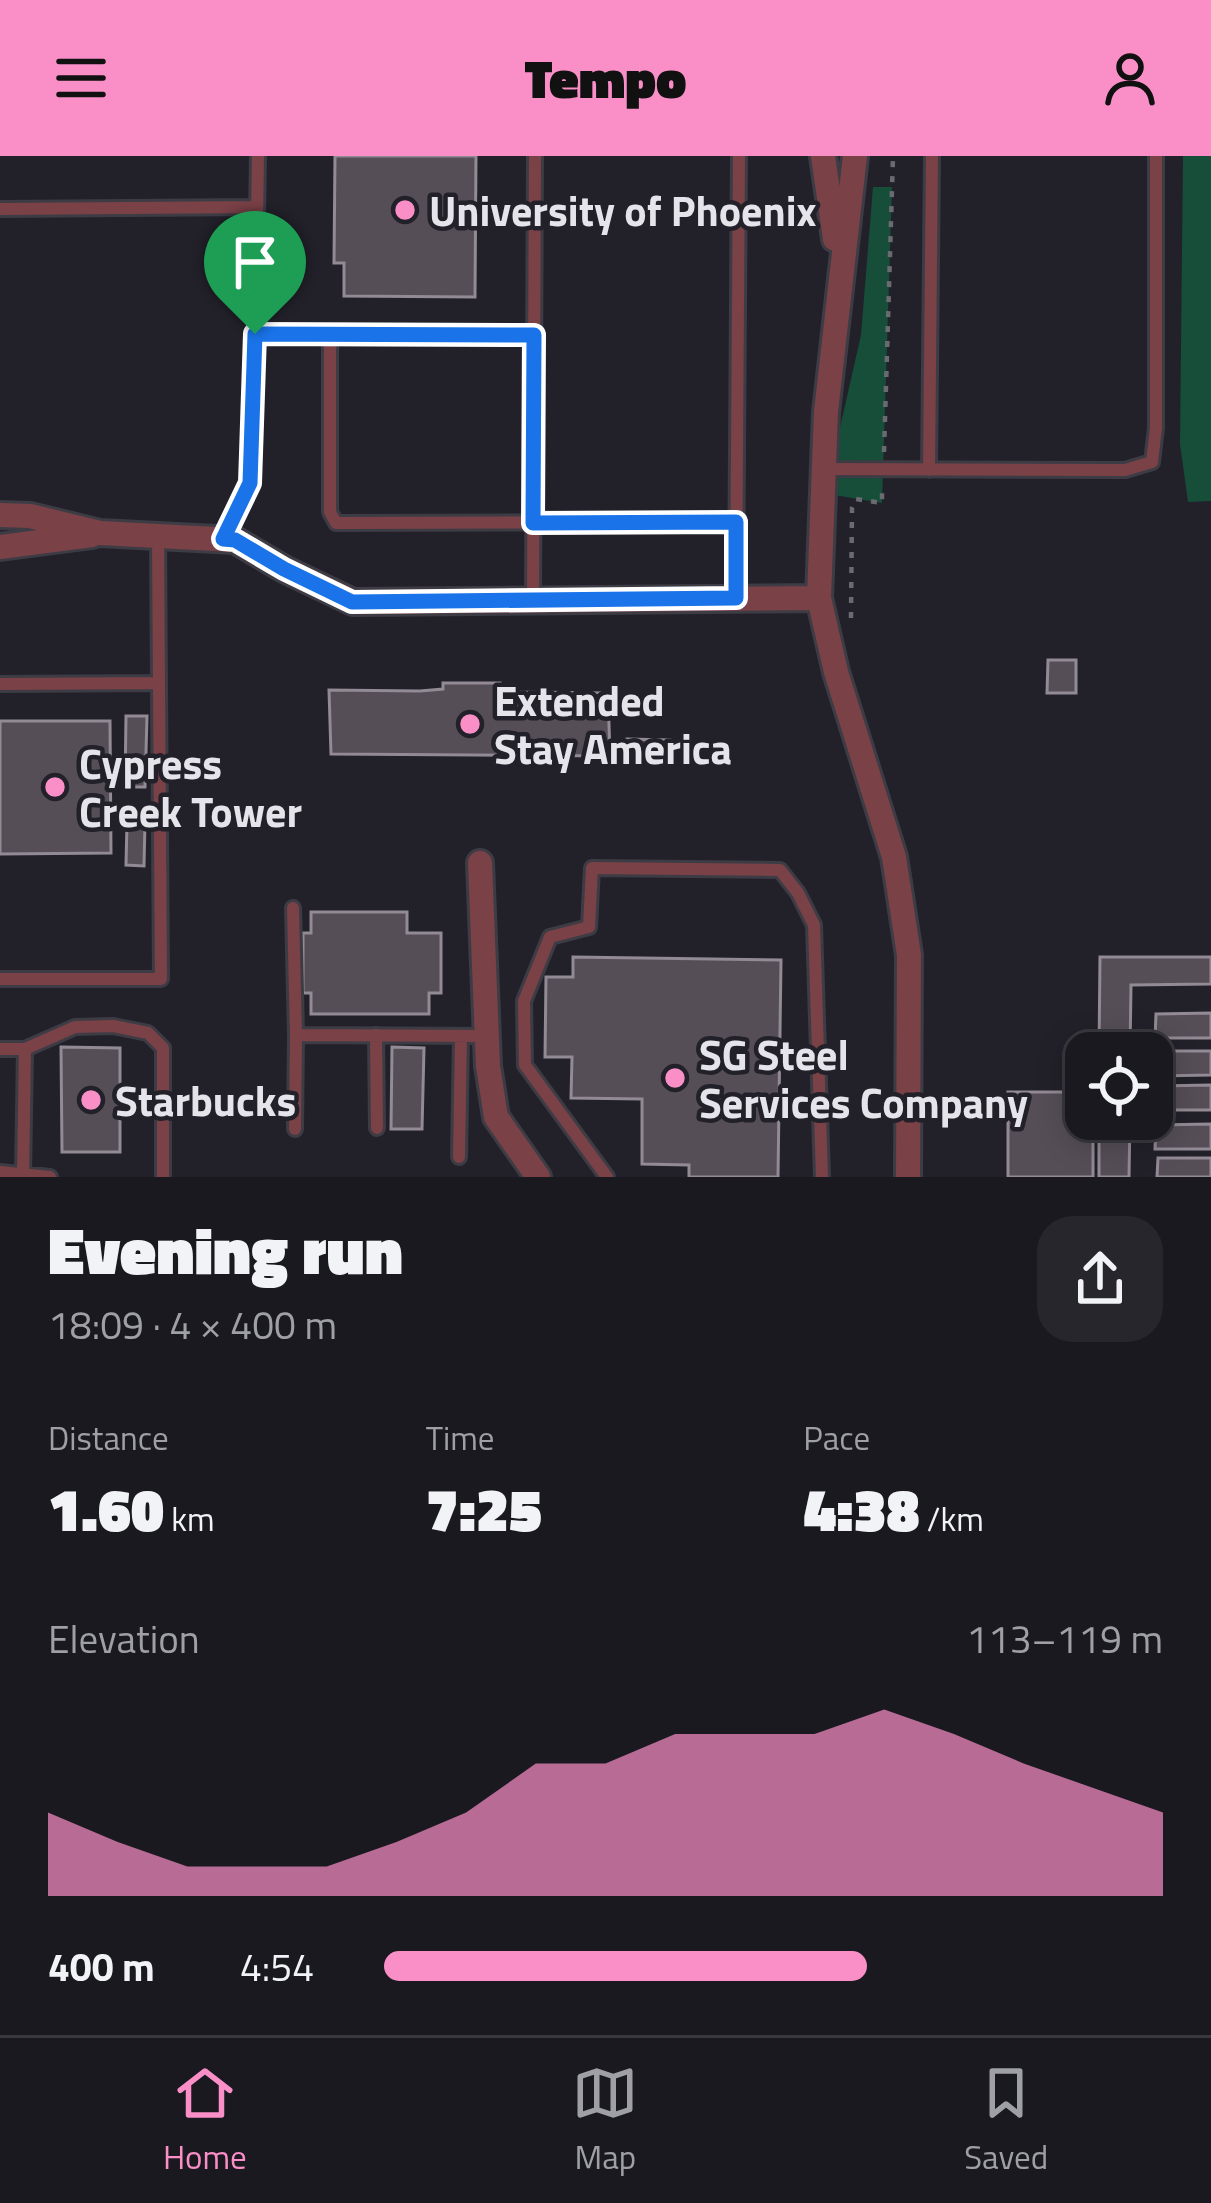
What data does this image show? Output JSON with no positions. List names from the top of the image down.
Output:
{
  "places": [
    "University of Phoenix",
    "Extended Stay America",
    "Cypress Creek Tower",
    "SG Steel Services Company",
    "Starbucks"
  ],
  "page": {
    "header": "Tempo",
    "heading": ["Evening run", "18:09 · 4 × 400 m"],
    "stats": [
      ["Distance", "1.60 km"],
      ["Time", "7:25"],
      ["Pace", "4:38 /km"]
    ],
    "chart": ["Elevation", "113–119 m"],
    "list": [
      {
        "name": "400 m",
        "note": "4:54"
      }
    ],
    "tabs": ["Home", "Map", "Saved"]
  }
}
